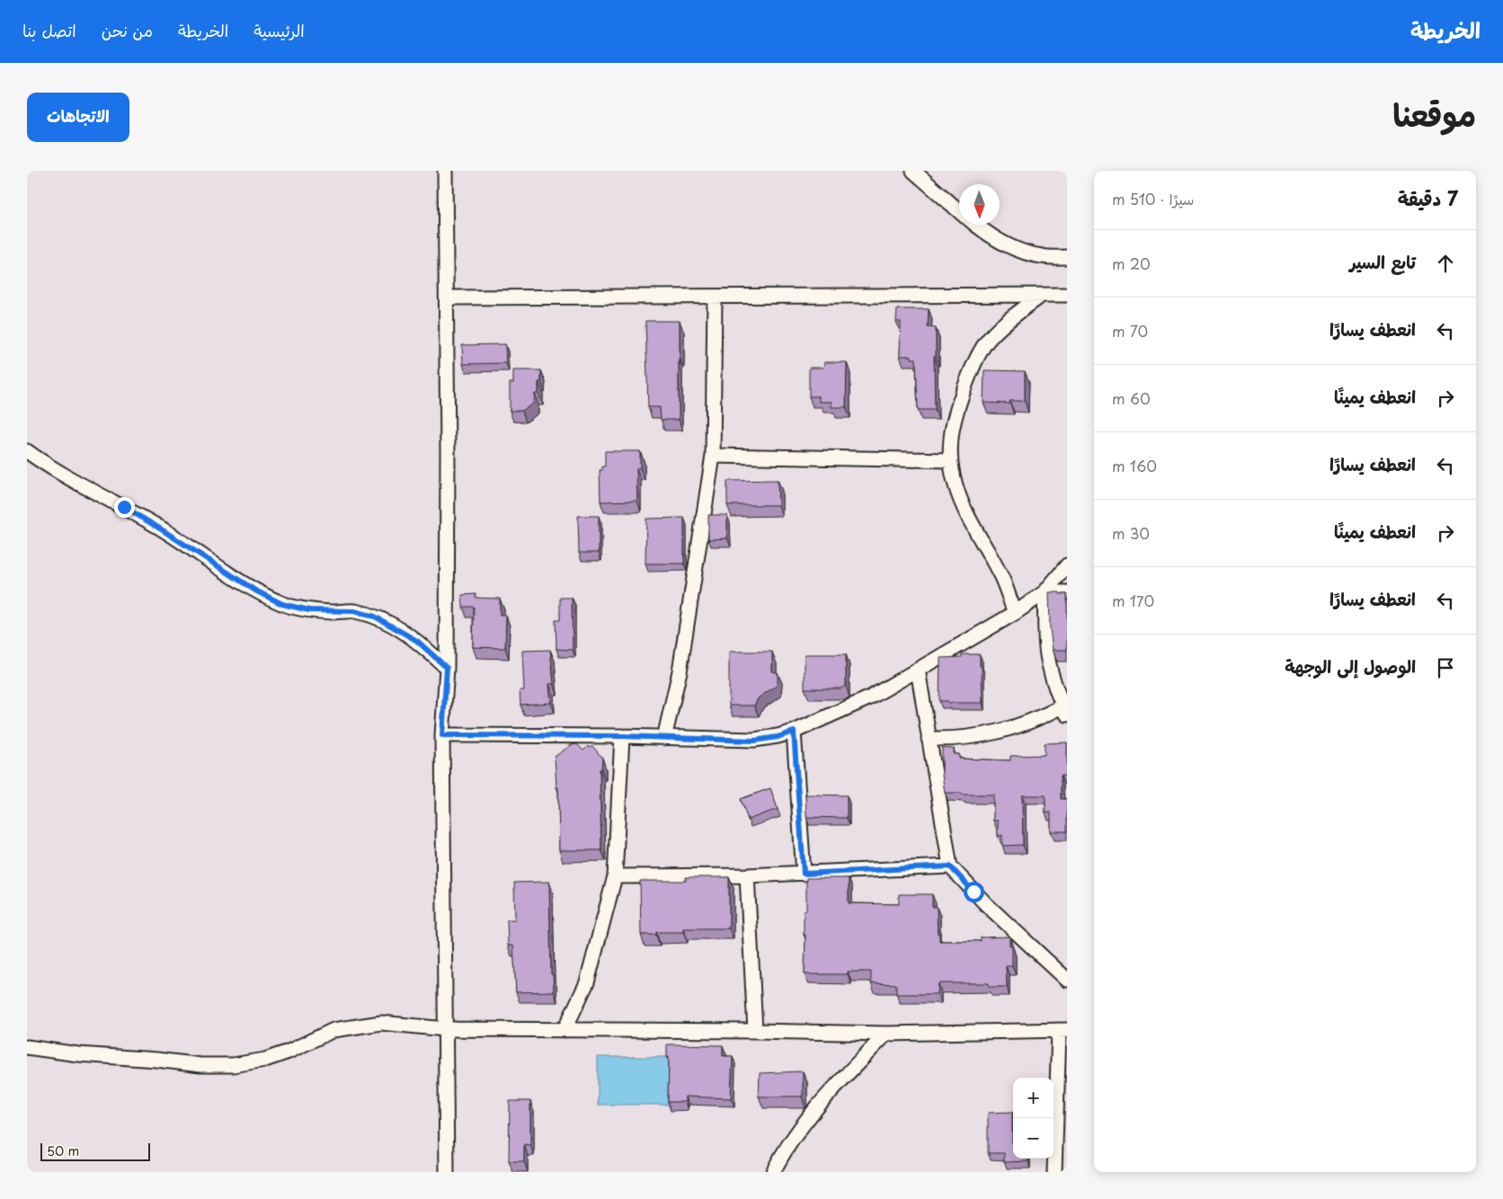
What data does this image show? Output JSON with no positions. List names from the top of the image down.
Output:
{
  "scale_bar": "50 m",
  "north": "bottom",
  "page": {
    "header": "الخريطة",
    "nav": [
      "الرئيسية",
      "الخريطة",
      "من نحن",
      "اتصل بنا"
    ],
    "title": "موقعنا",
    "buttons": "الاتجاهات",
    "heading": ["7 دقيقة", "سيرًا · 510 m"],
    "list": [
      ["تابع السير", "20 m"],
      ["انعطف يسارًا", "70 m"],
      ["انعطف يمينًا", "60 m"],
      ["انعطف يسارًا", "160 m"],
      ["انعطف يمينًا", "30 m"],
      ["انعطف يسارًا", "170 m"],
      "الوصول إلى الوجهة"
    ],
    "map_buttons": ["+", "−"],
    "scale": "50 m"
  }
}
